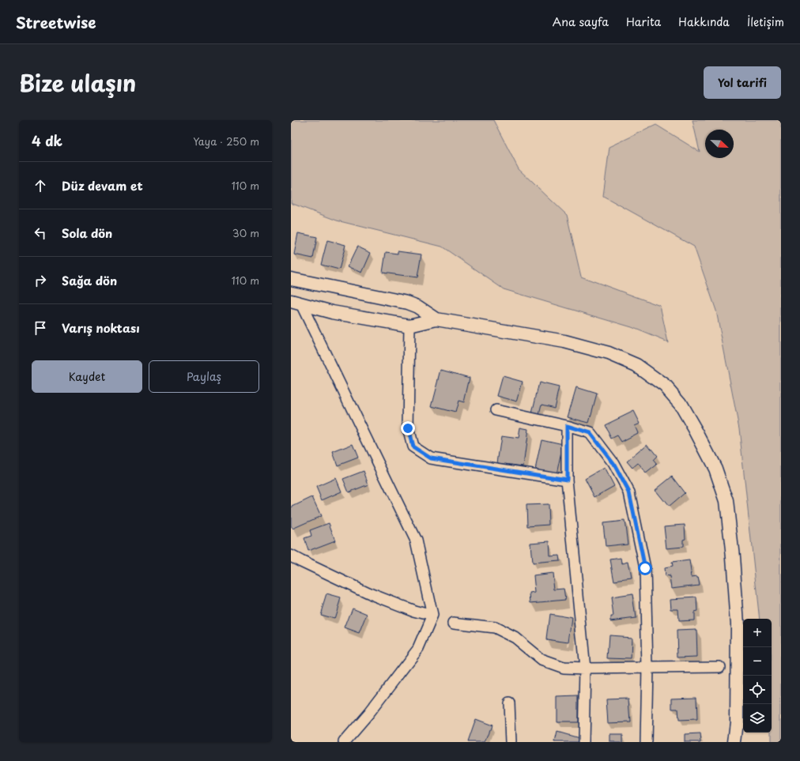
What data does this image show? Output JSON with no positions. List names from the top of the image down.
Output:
{
  "north": "bottom right",
  "page": {
    "header": "Streetwise",
    "nav": [
      "Ana sayfa",
      "Harita",
      "Hakkında",
      "İletişim"
    ],
    "title": "Bize ulaşın",
    "buttons": [
      "Yol tarifi",
      ["Kaydet", "Paylaş"]
    ],
    "heading": ["4 dk", "Yaya · 250 m"],
    "list": [
      ["Düz devam et", "110 m"],
      ["Sola dön", "30 m"],
      ["Sağa dön", "110 m"],
      "Varış noktası"
    ],
    "map_buttons": ["+", "−"]
  }
}
